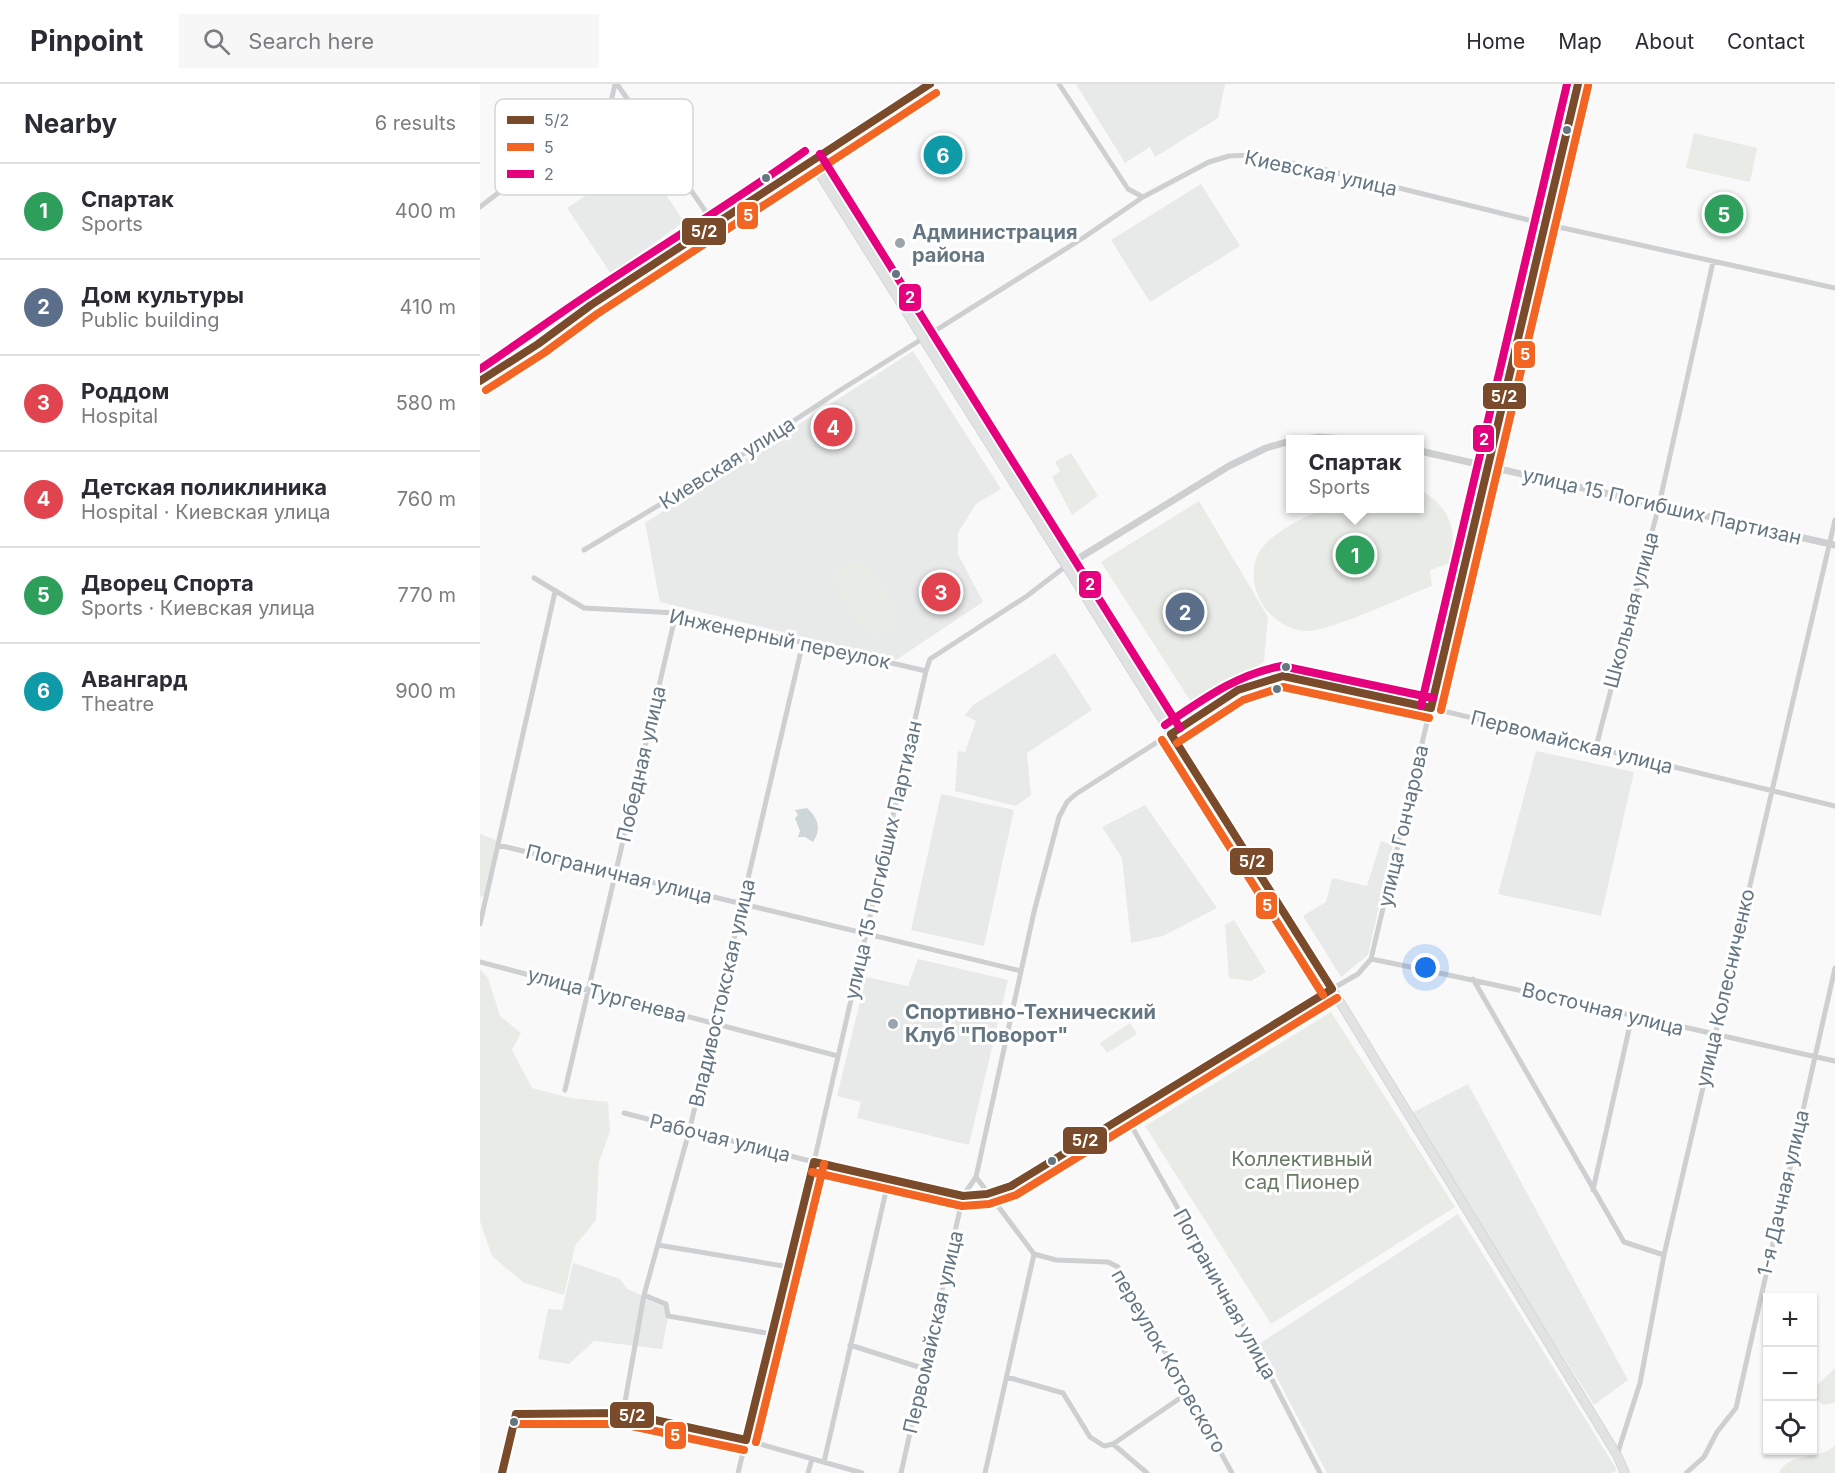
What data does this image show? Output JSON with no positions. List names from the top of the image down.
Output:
{
  "streets": {
    "street": [
      "Киевская улица",
      "улица 15 Погибших Партизан",
      "Школьная улица",
      "Инженерный переулок",
      "Первомайская улица",
      "Победная улица",
      "улица Гончарова",
      "Пограничная улица",
      "улица Колесниченко",
      "Владивостокская улица",
      "улица Тургенева",
      "Восточная улица",
      "Рабочая улица",
      "1-я Дачная улица",
      "переулок Котовского"
    ]
  },
  "crossings": [
    ["Киевская улица", "Школьная улица"],
    ["Киевская улица", "улица Гончарова"],
    ["улица 15 Погибших Партизан", "Школьная улица"],
    ["улица 15 Погибших Партизан", "Инженерный переулок"],
    ["улица 15 Погибших Партизан", "улица Гончарова"],
    ["улица 15 Погибших Партизан", "Пограничная улица"],
    ["улица 15 Погибших Партизан", "улица Колесниченко"],
    ["улица 15 Погибших Партизан", "улица Тургенева"],
    ["улица 15 Погибших Партизан", "Рабочая улица"],
    ["Школьная улица", "Первомайская улица"],
    ["Инженерный переулок", "Победная улица"],
    ["Инженерный переулок", "Владивостокская улица"],
    ["Первомайская улица", "улица Гончарова"],
    ["Первомайская улица", "Пограничная улица"],
    ["Первомайская улица", "улица Колесниченко"],
    ["Первомайская улица", "Рабочая улица"],
    ["Победная улица", "Пограничная улица"],
    ["Победная улица", "улица Тургенева"],
    ["улица Гончарова", "Восточная улица"],
    ["Пограничная улица", "Владивостокская улица"],
    ["Пограничная улица", "Рабочая улица"],
    ["улица Колесниченко", "Восточная улица"],
    ["Владивостокская улица", "улица Тургенева"],
    ["Владивостокская улица", "Рабочая улица"],
    ["Восточная улица", "1-я Дачная улица"]
  ],
  "parks": ["Коллективный сад Пионер"],
  "places": ["Администрация района", "Спортивно-Технический Клуб \"Поворот\""],
  "lines": ["transit line 5/2", "transit line 2", "transit line 5"],
  "legend": ["5/2", "5", "2"],
  "page": {
    "header": "Pinpoint",
    "search": "Search here",
    "nav": [
      "Home",
      "Map",
      "About",
      "Contact"
    ],
    "heading": ["Nearby", "6 results"],
    "pins": [
      "6",
      "5",
      "4",
      "1",
      "3",
      "2"
    ],
    "list": [
      {
        "mark": "1",
        "name": "Спартак",
        "note": "Sports",
        "value": "400 m"
      },
      {
        "mark": "2",
        "name": "Дом культуры",
        "note": "Public building",
        "value": "410 m"
      },
      {
        "mark": "3",
        "name": "Роддом",
        "note": "Hospital",
        "value": "580 m"
      },
      {
        "mark": "4",
        "name": "Детская поликлиника",
        "note": "Hospital · Киевская улица",
        "value": "760 m"
      },
      {
        "mark": "5",
        "name": "Дворец Спорта",
        "note": "Sports · Киевская улица",
        "value": "770 m"
      },
      {
        "mark": "6",
        "name": "Авангард",
        "note": "Theatre",
        "value": "900 m"
      }
    ],
    "popup": ["Спартак", "Sports"],
    "map_buttons": ["+", "−"]
  }
}
